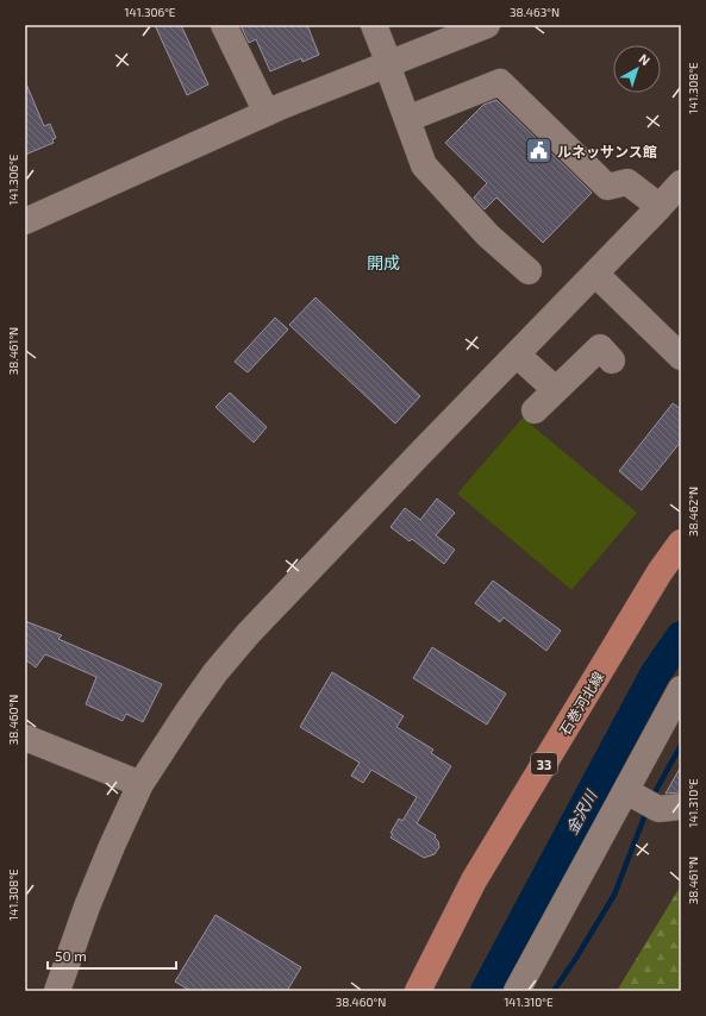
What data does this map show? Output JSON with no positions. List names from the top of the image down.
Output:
{
  "streets": {
    "main road": ["石巻河北線", "33"]
  },
  "districts": ["開成"],
  "water": ["金沢川"],
  "places": {
    "public building": ["ルネッサンス館"]
  },
  "scale_bar": "50 m",
  "north": "top right",
  "coordinates": [
    "141.306°E",
    "38.463°N",
    "141.308°E",
    "38.461°N",
    "38.462°N",
    "38.460°N",
    "141.310°E"
  ]
}
